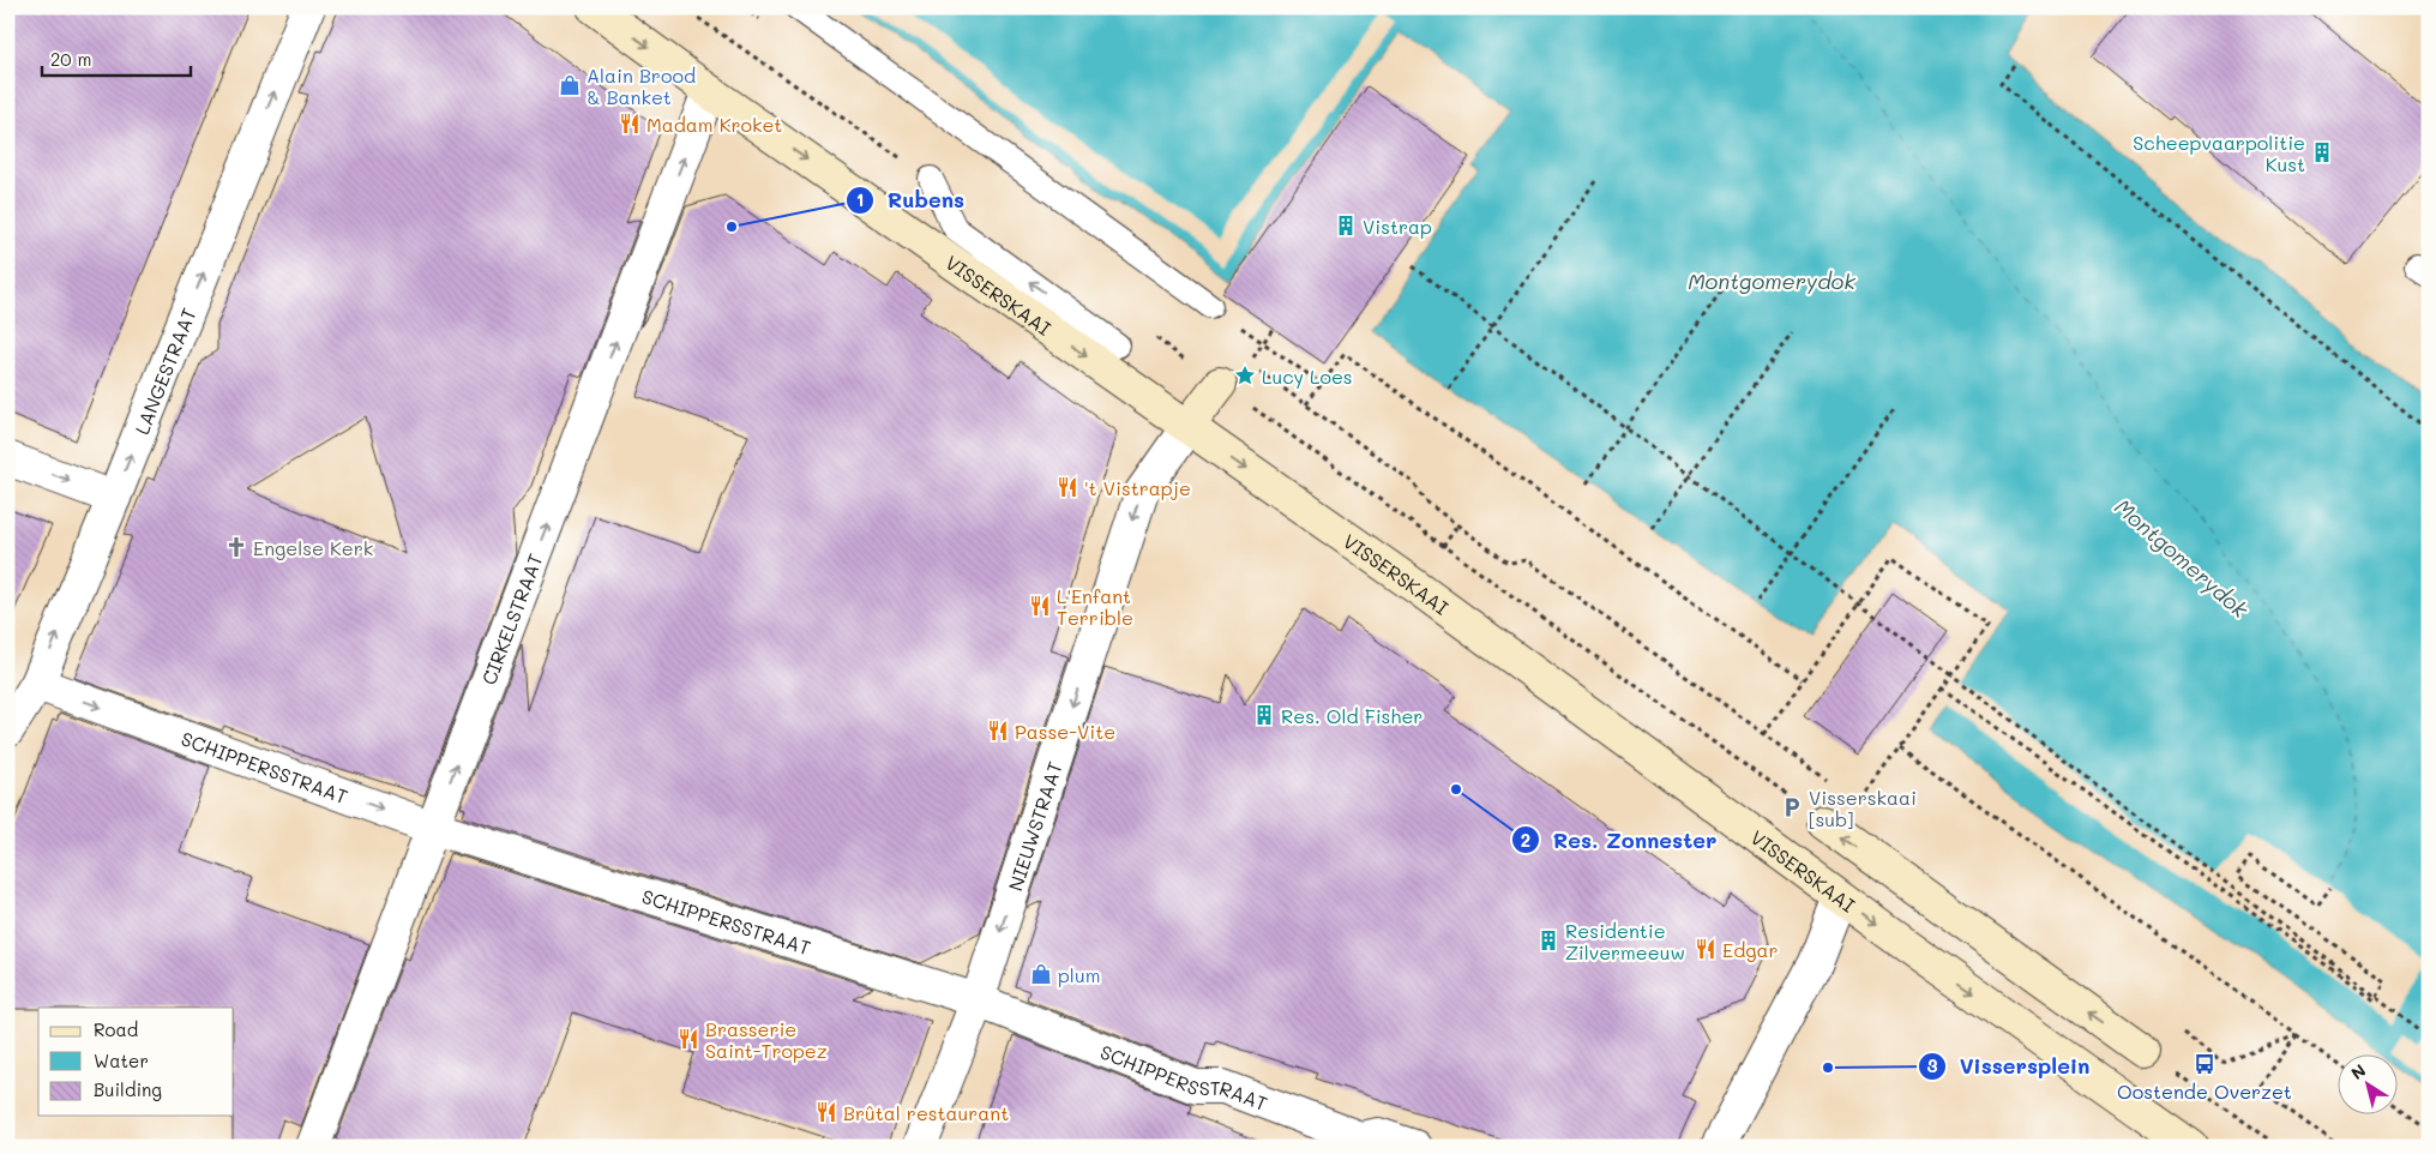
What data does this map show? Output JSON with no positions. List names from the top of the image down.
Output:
{
  "streets": {
    "street": [
      "VISSERSKAAI",
      "LANGESTRAAT",
      "CIRKELSTRAAT",
      "SCHIPPERSSTRAAT",
      "NIEUWSTRAAT"
    ]
  },
  "crossings": [
    ["VISSERSKAAI", "CIRKELSTRAAT"],
    ["VISSERSKAAI", "NIEUWSTRAAT"],
    ["LANGESTRAAT", "SCHIPPERSSTRAAT"],
    ["CIRKELSTRAAT", "SCHIPPERSSTRAAT"],
    ["SCHIPPERSSTRAAT", "NIEUWSTRAAT"]
  ],
  "one_way": [
    "VISSERSKAAI",
    "LANGESTRAAT",
    "CIRKELSTRAAT",
    "NIEUWSTRAAT"
  ],
  "water": ["Montgomerydok"],
  "places": {
    "shop": ["Alain Brood & Banket", "plum"],
    "restaurant": [
      "Madam Kroket",
      "'t Vistrapje",
      "L'Enfant Terrible",
      "Passe-Vite",
      "Edgar",
      "Brasserie Saint-Tropez",
      "Brûtal restaurant"
    ],
    "building": [
      "Scheepvaarpolitie Kust",
      "Vistrap",
      "Res. Old Fisher",
      "Residentie Zilvermeeuw"
    ],
    "other": ["Rubens", "Res. Zonnester", "Vissersplein"],
    "place": ["Lucy Loes"],
    "church": ["Engelse Kerk"],
    "parking": ["Visserskaai [sub]"],
    "bus stop": ["Oostende Overzet"]
  },
  "legend": ["Road", "Water", "Building"],
  "scale_bar": "20 m",
  "north": "top left"
}
